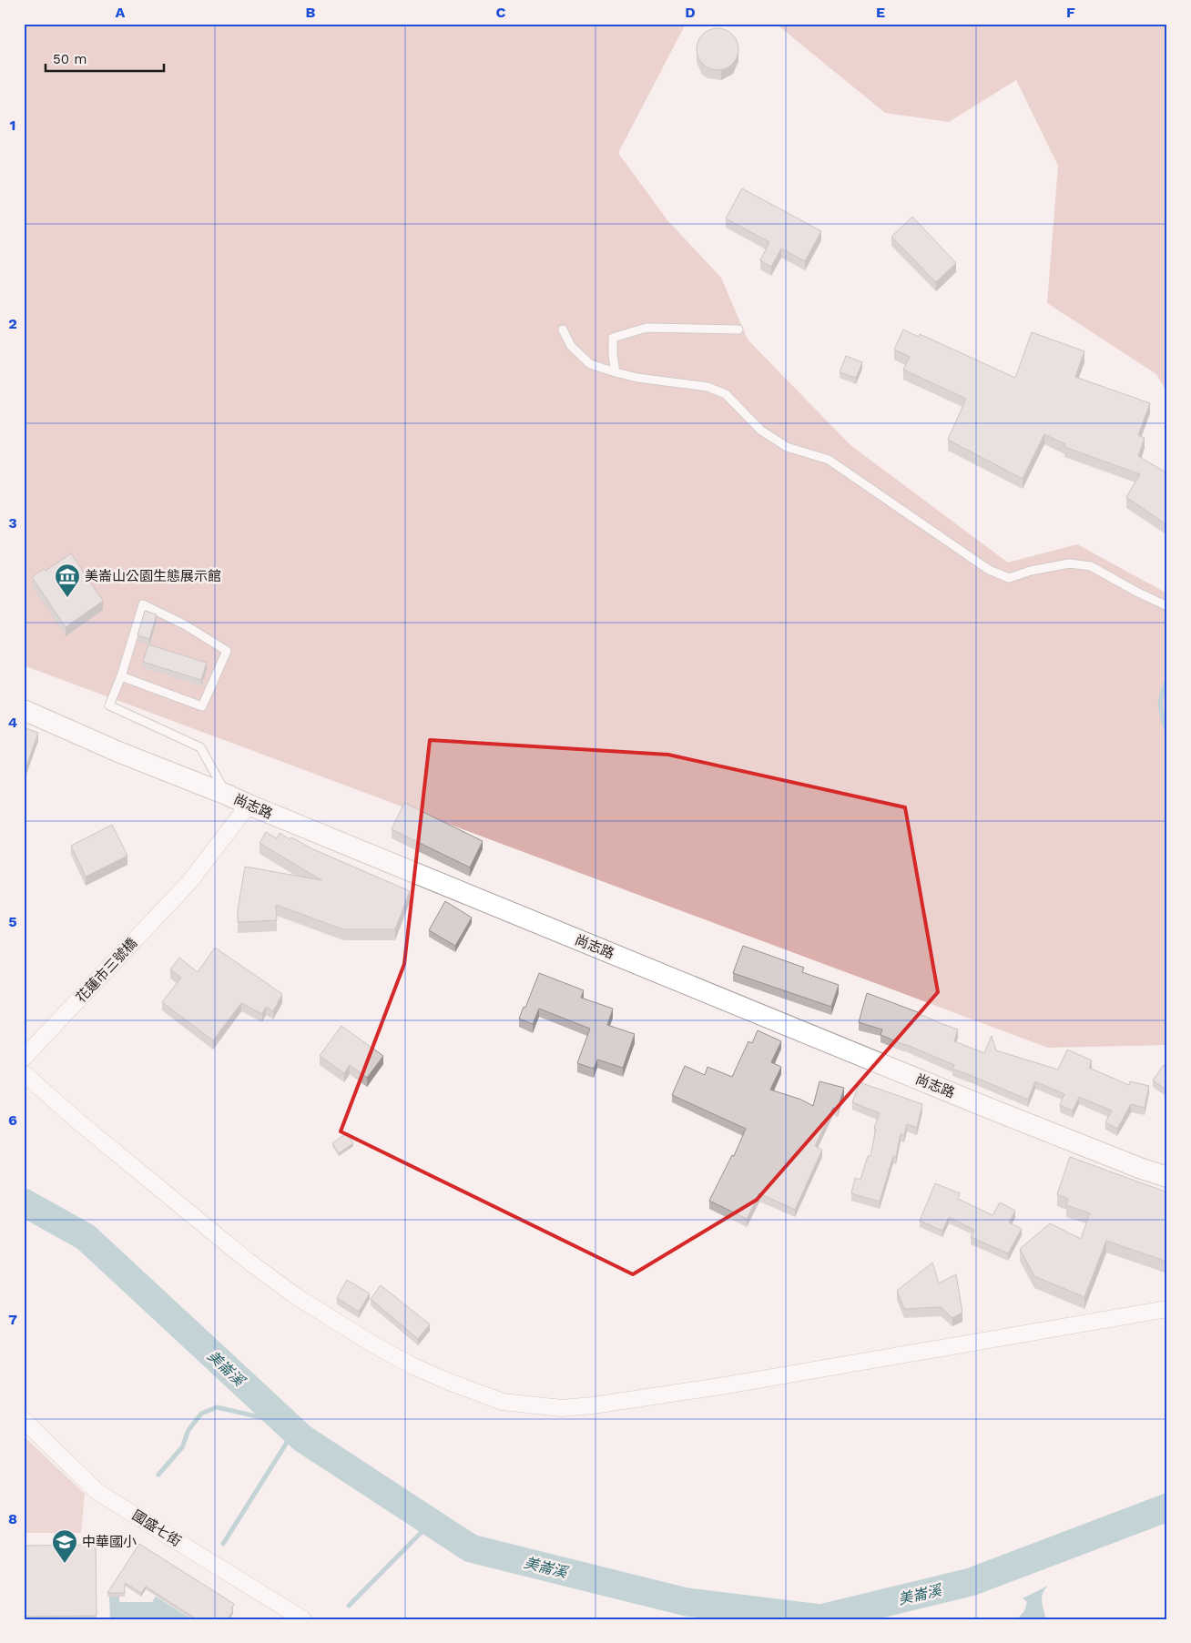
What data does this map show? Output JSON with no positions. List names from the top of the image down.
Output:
{
  "streets": {
    "street": ["尚志路", "花蓮市三號橋", "國盛七街"]
  },
  "crossings": [
    ["尚志路", "花蓮市三號橋"]
  ],
  "water": ["美崙溪"],
  "places": {
    "museum": ["美崙山公園生態展示館"],
    "school or university": ["中華國小"]
  },
  "scale_bar": "50 m",
  "grid": {
    "columns": [
      "A",
      "B",
      "C",
      "D",
      "E",
      "F"
    ],
    "rows": [
      "1",
      "2",
      "3",
      "4",
      "5",
      "6",
      "7",
      "8"
    ]
  }
}
